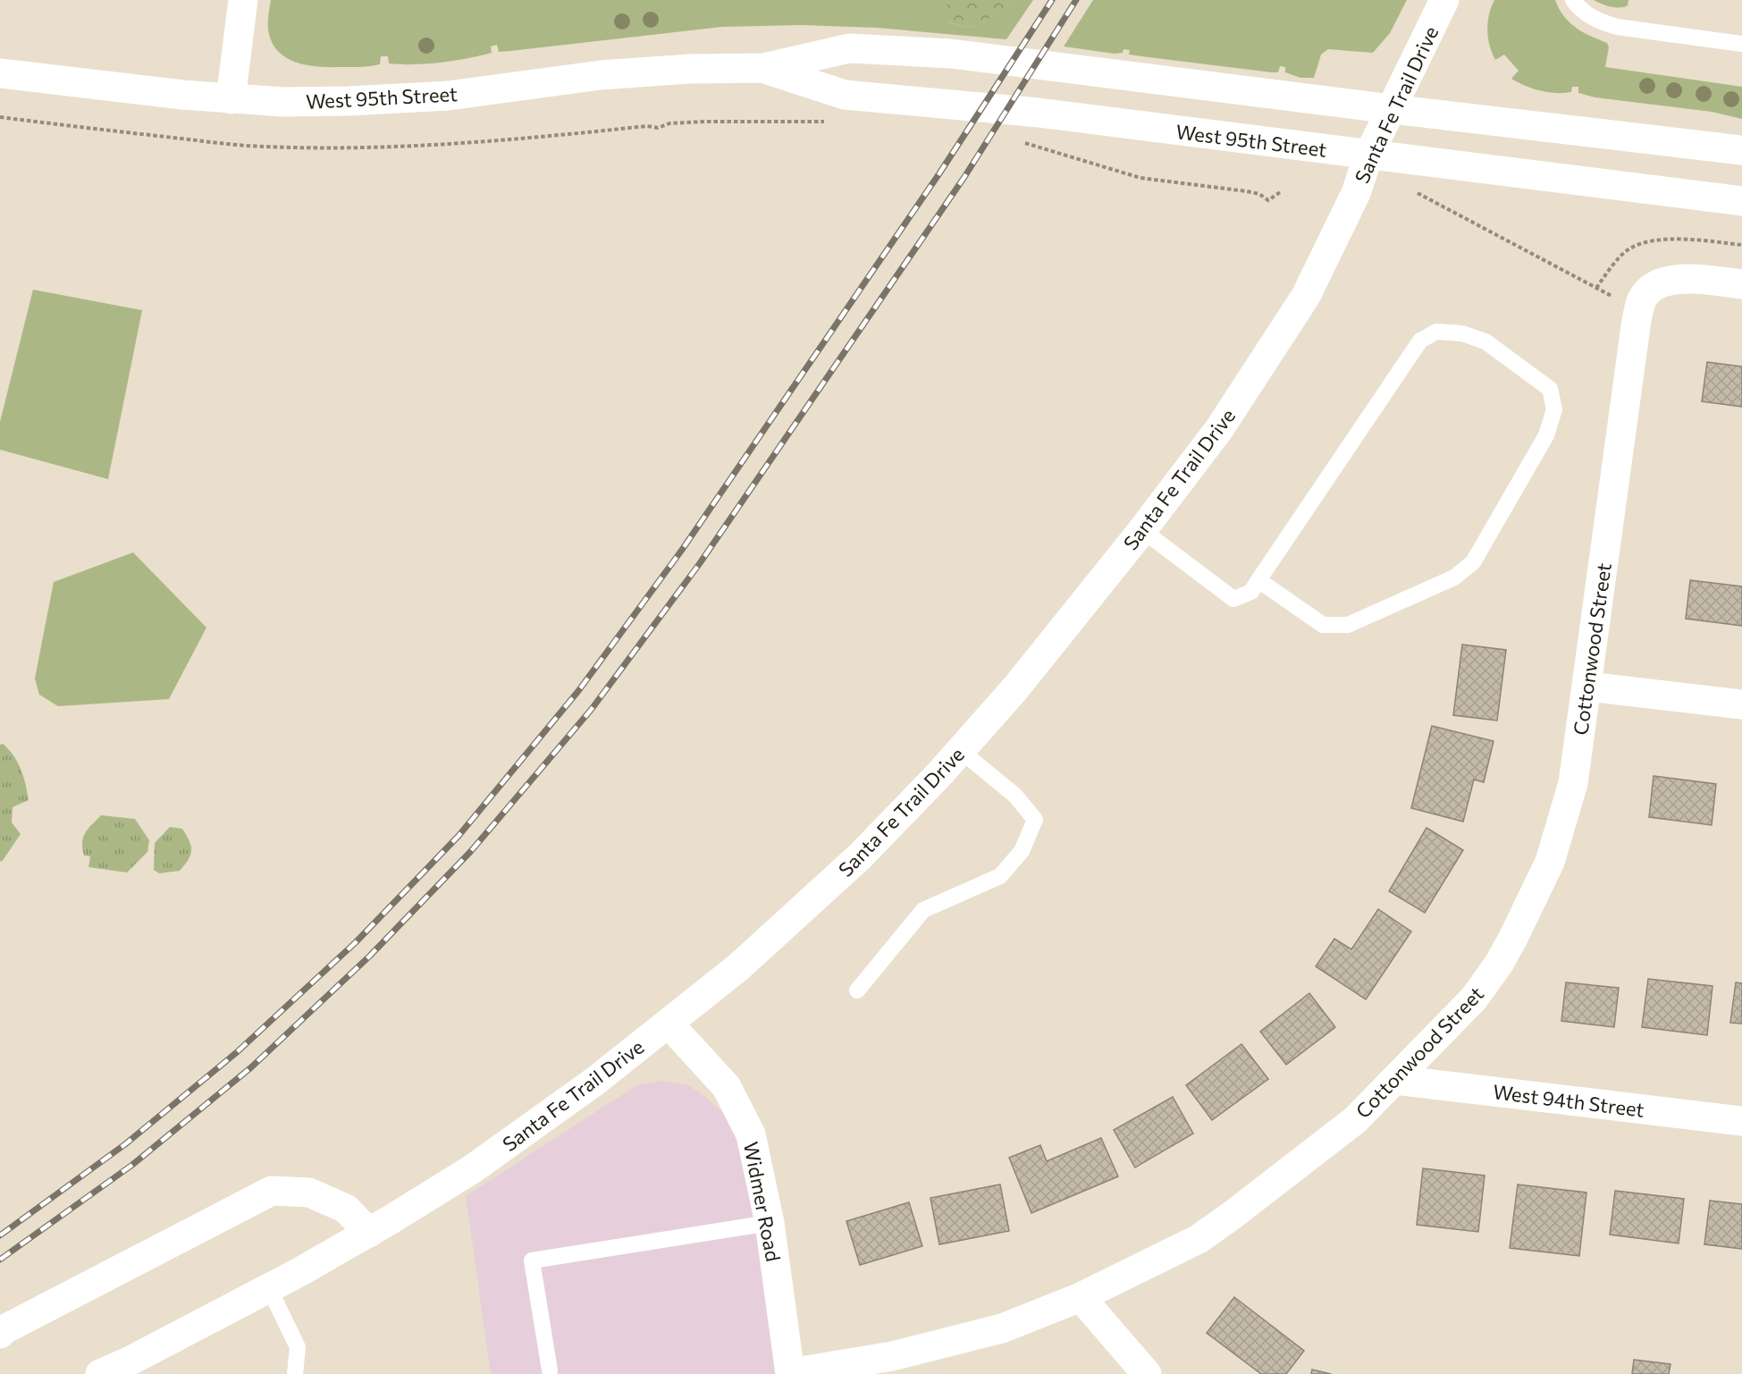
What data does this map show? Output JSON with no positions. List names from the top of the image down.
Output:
{
  "streets": {
    "main road": [
      "West 95th Street",
      "Santa Fe Trail Drive",
      "Cottonwood Street",
      "West 94th Street",
      "Widmer Road"
    ]
  },
  "crossings": [
    ["West 95th Street", "Santa Fe Trail Drive"],
    ["Santa Fe Trail Drive", "Widmer Road"],
    ["Cottonwood Street", "West 94th Street"],
    ["Cottonwood Street", "Widmer Road"]
  ]
}
